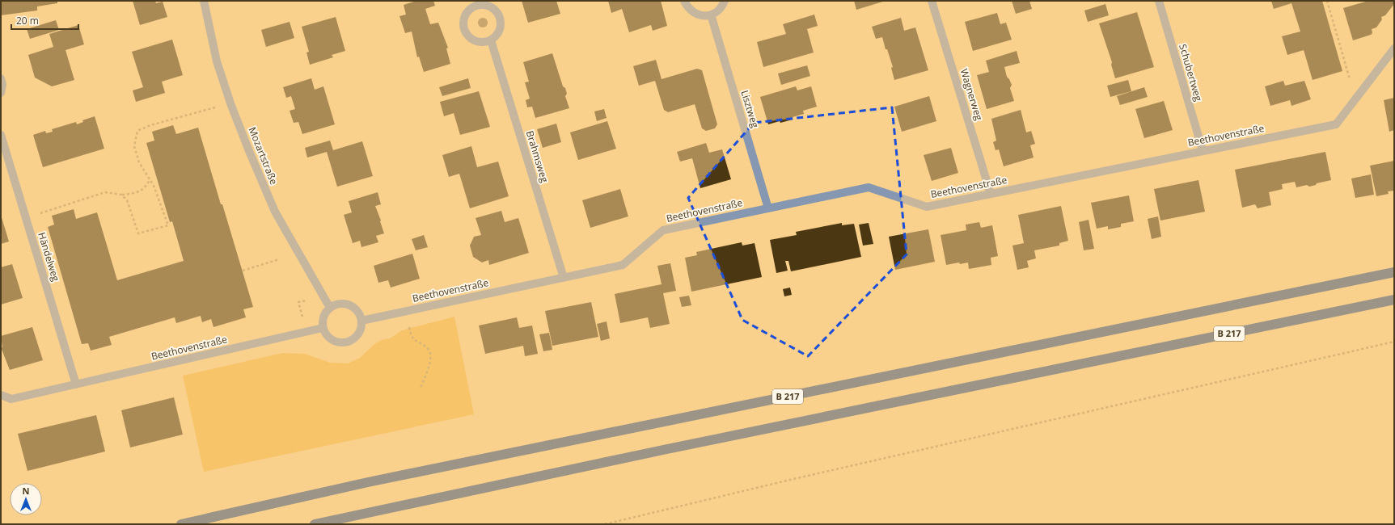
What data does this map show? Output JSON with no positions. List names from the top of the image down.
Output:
{
  "streets": {
    "highway": ["B 217"],
    "street": [
      "Schubertweg",
      "Wagnerweg",
      "Lisztweg",
      "Beethovenstraße",
      "Mozartstraße",
      "Brahmsweg",
      "Händelweg"
    ]
  },
  "crossings": [
    ["Schubertweg", "Beethovenstraße"],
    ["Wagnerweg", "Beethovenstraße"],
    ["Lisztweg", "Beethovenstraße"],
    ["Beethovenstraße", "Mozartstraße"],
    ["Beethovenstraße", "Brahmsweg"],
    ["Beethovenstraße", "Händelweg"]
  ],
  "scale_bar": "20 m",
  "north": "top"
}
